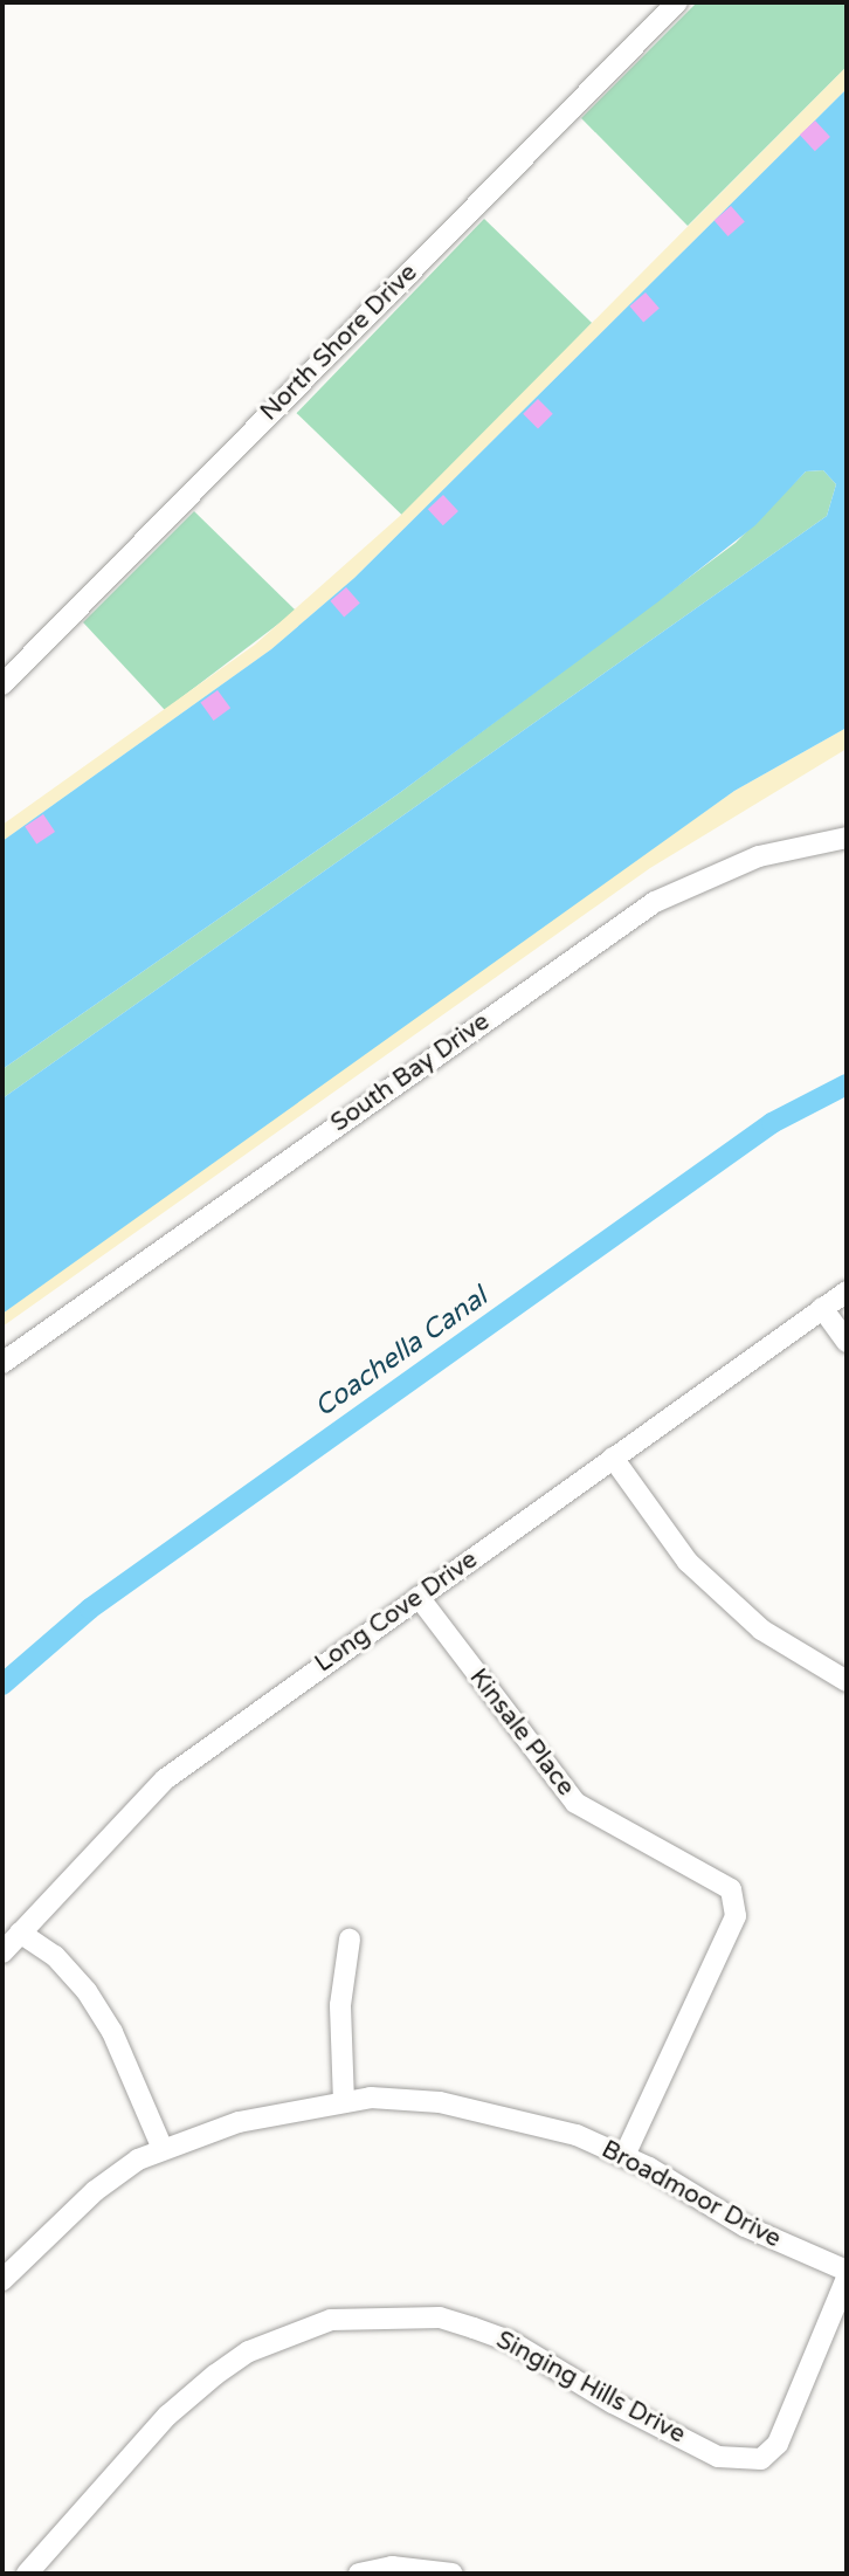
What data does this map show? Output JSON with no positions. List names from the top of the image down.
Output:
{
  "streets": {
    "street": [
      "North Shore Drive",
      "South Bay Drive",
      "Long Cove Drive",
      "Kinsale Place",
      "Broadmoor Drive",
      "Singing Hills Drive"
    ]
  },
  "crossings": [
    ["Long Cove Drive", "Kinsale Place"],
    ["Kinsale Place", "Broadmoor Drive"]
  ],
  "water": ["Coachella Canal"]
}
